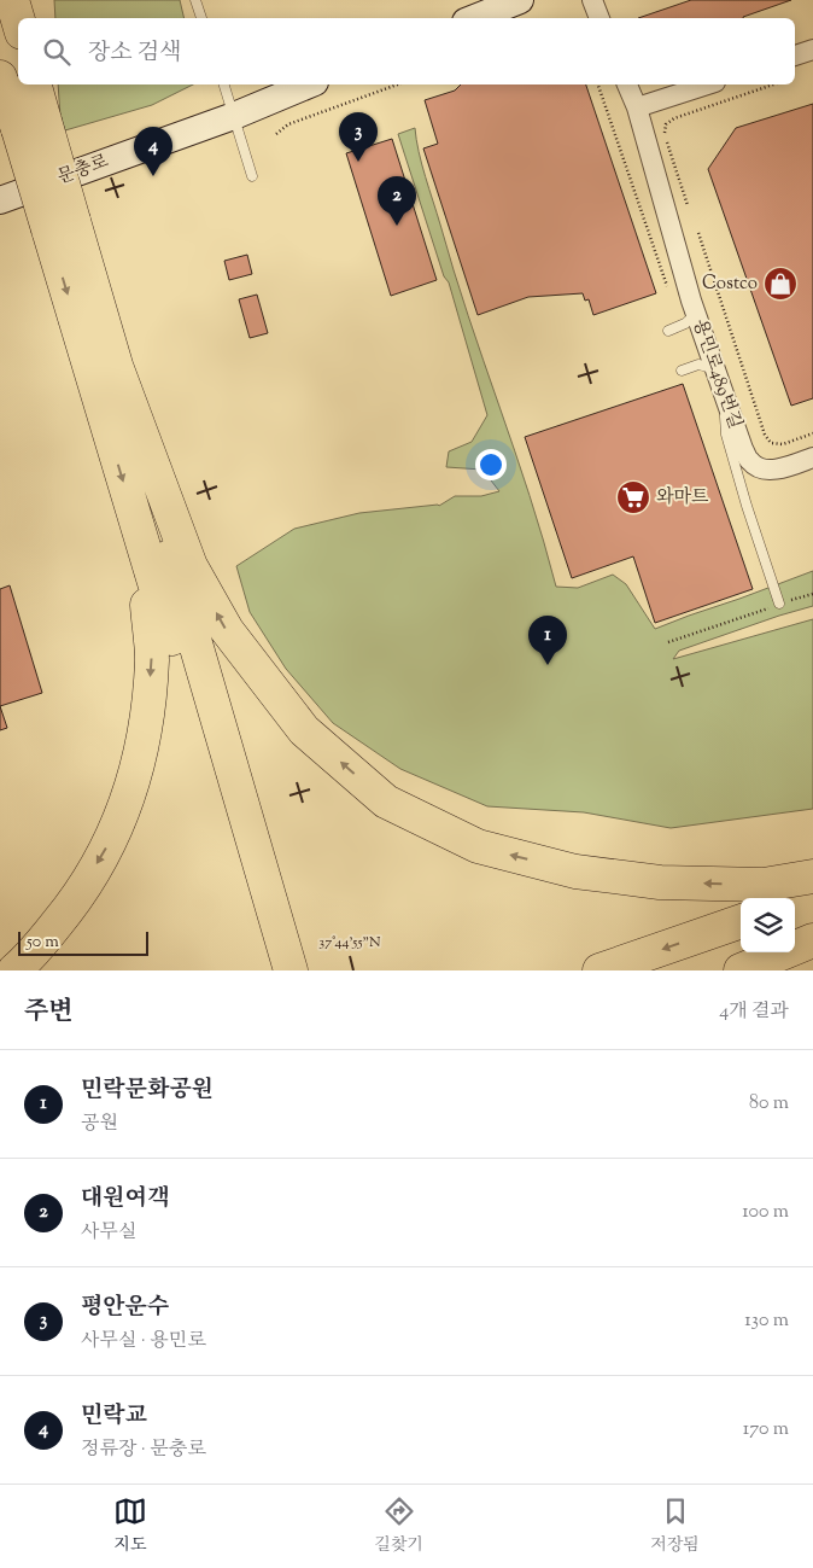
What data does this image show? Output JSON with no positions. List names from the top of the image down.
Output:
{
  "streets": {
    "street": ["문충로", "용민로489번길"]
  },
  "places": {
    "shop": ["Costco"],
    "supermarket": ["와마트"]
  },
  "scale_bar": "50 m",
  "page": {
    "search": "장소 검색",
    "pins": [
      "3",
      "4",
      "2",
      "1"
    ],
    "scale": "50 m",
    "heading": ["주변", "4개 결과"],
    "list": [
      {
        "mark": "1",
        "name": "민락문화공원",
        "note": "공원",
        "value": "80 m"
      },
      {
        "mark": "2",
        "name": "대원여객",
        "note": "사무실",
        "value": "100 m"
      },
      {
        "mark": "3",
        "name": "평안운수",
        "note": "사무실 · 용민로",
        "value": "130 m"
      },
      {
        "mark": "4",
        "name": "민락교",
        "note": "정류장 · 문충로",
        "value": "170 m"
      }
    ],
    "nav": ["지도", "길찾기", "저장됨"]
  },
  "coordinates": ["37°44'55\"N"]
}
